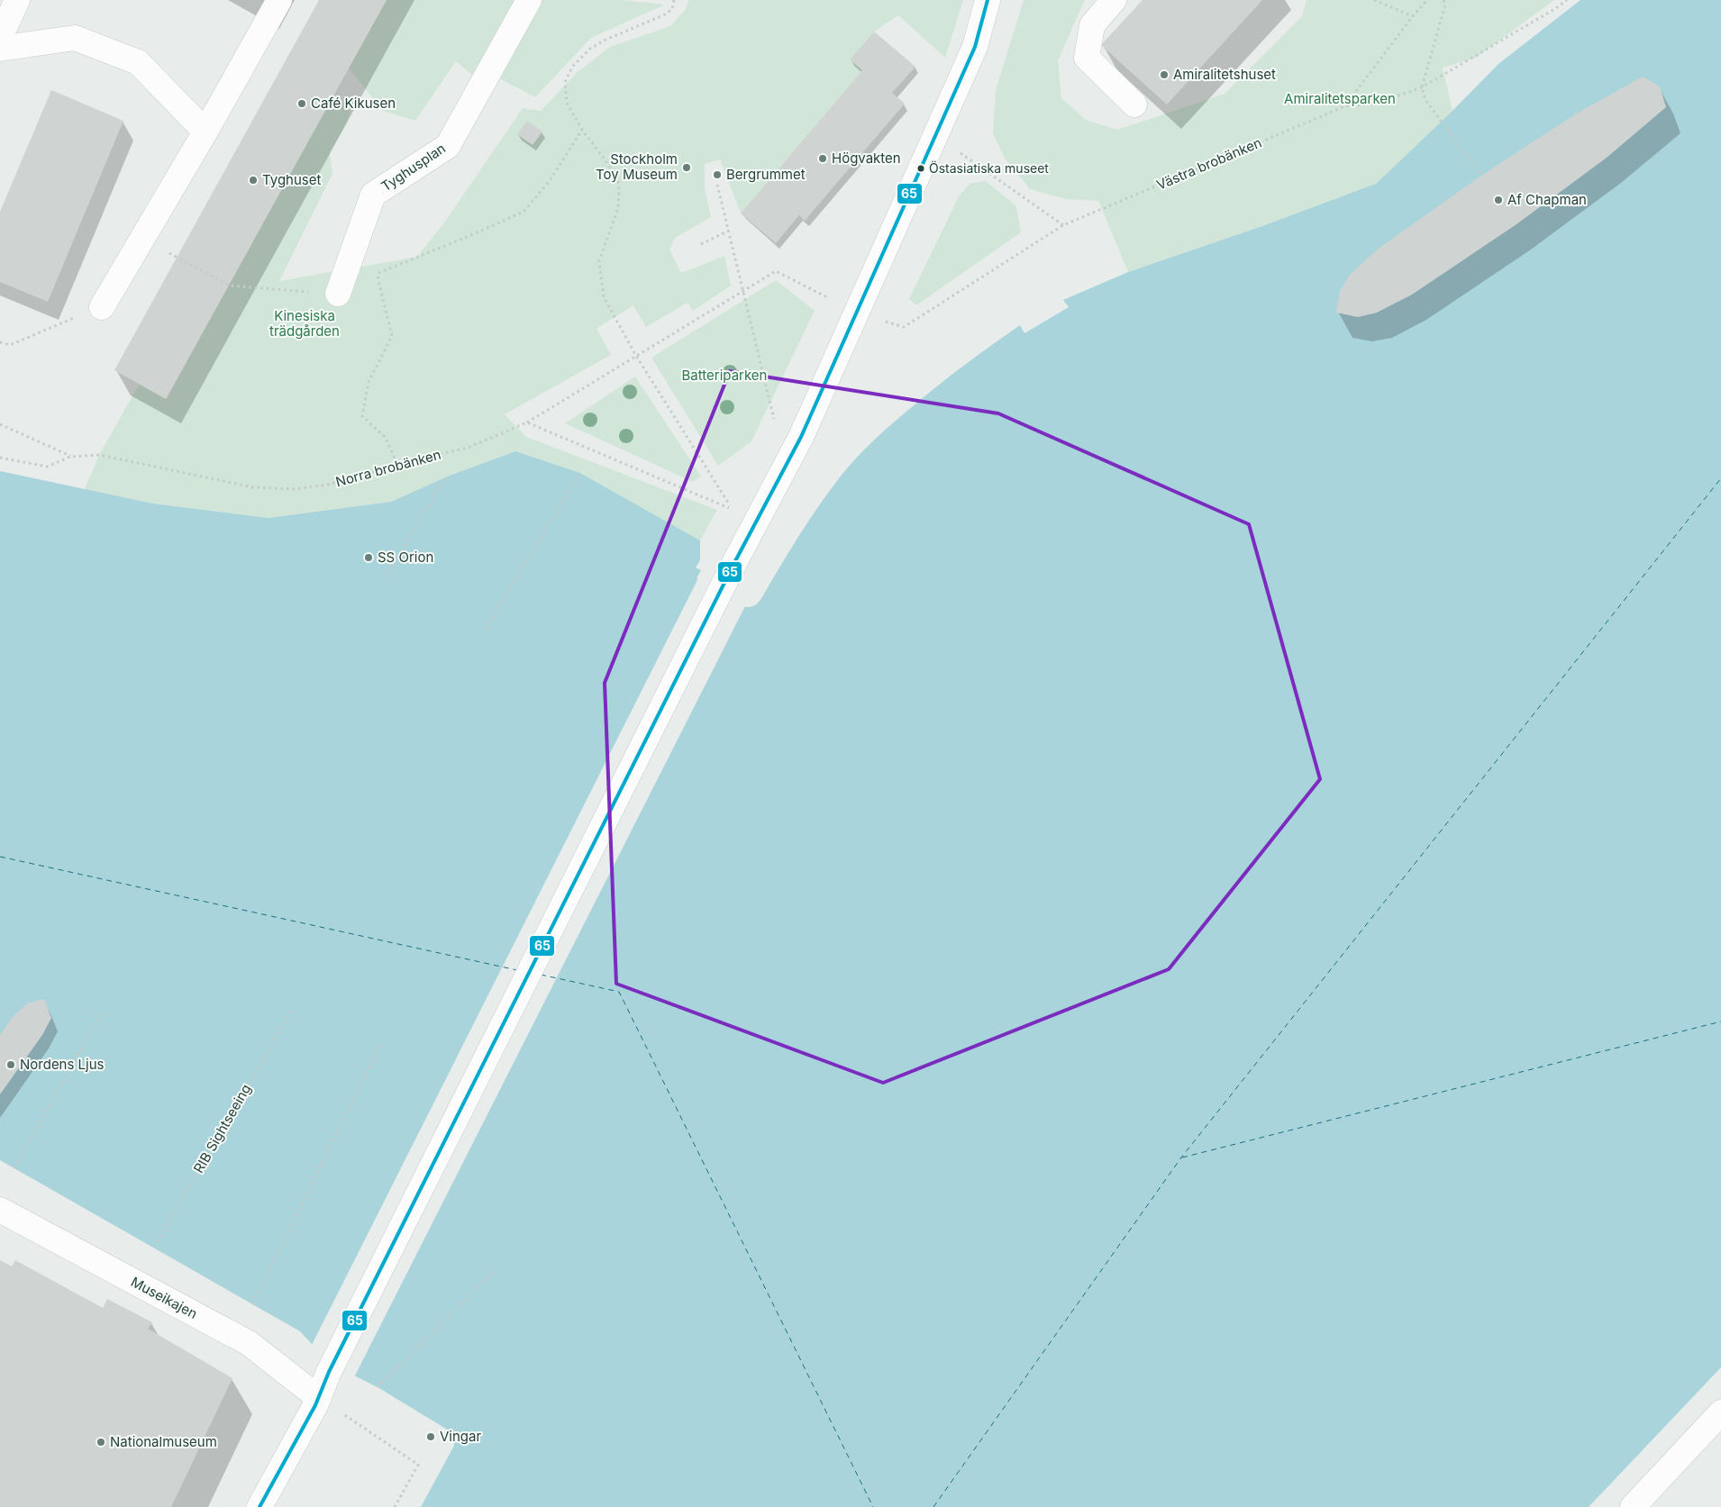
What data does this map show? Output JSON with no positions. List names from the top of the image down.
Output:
{
  "streets": {
    "street": ["Tyghusplan", "Museikajen"],
    "path": ["Västra brobänken", "Norra brobänken", "RIB Sightseeing"]
  },
  "crossings": [
    ["Västra brobänken", "Norra brobänken"]
  ],
  "parks": ["Amiralitetsparken", "Kinesiska trädgården", "Batteriparken"],
  "places": [
    "Amiralitetshuset",
    "Café Kikusen",
    "Högvakten",
    "Stockholm Toy Museum",
    "Östasiatiska museet",
    "Bergrummet",
    "Tyghuset",
    "Af Chapman",
    "SS Orion",
    "Nordens Ljus",
    "Vingar",
    "Nationalmuseum"
  ],
  "lines": ["transit line 65"]
}
